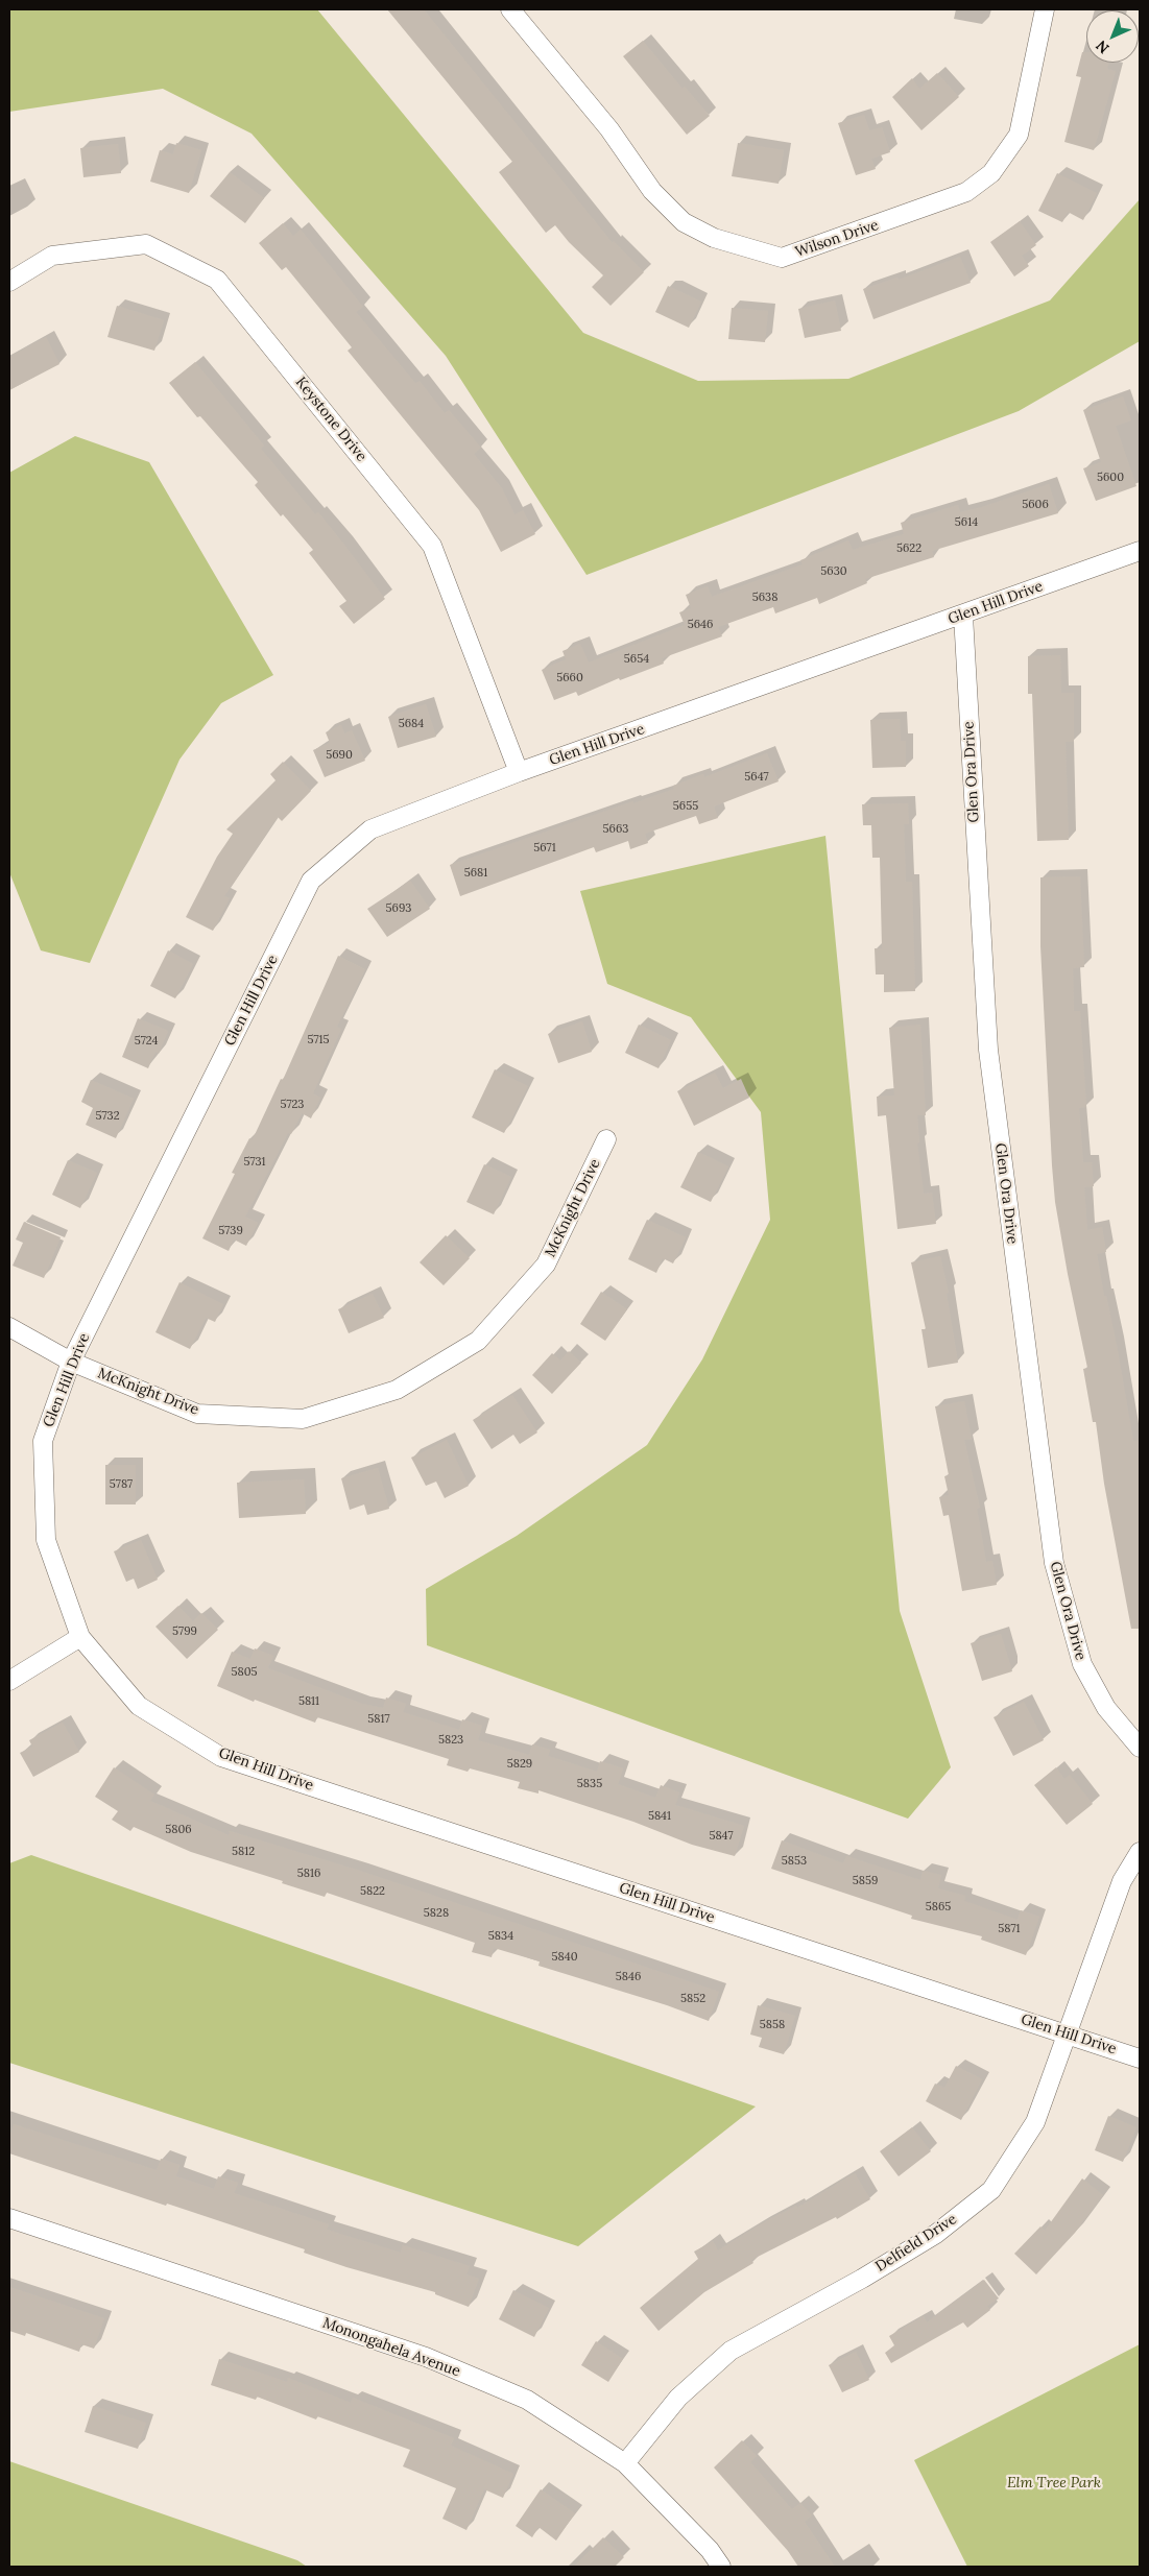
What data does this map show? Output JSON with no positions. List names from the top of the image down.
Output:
{
  "streets": {
    "street": [
      "Wilson Drive",
      "Keystone Drive",
      "Glen Hill Drive",
      "Glen Ora Drive",
      "McKnight Drive",
      "Delfield Drive",
      "Monongahela Avenue"
    ]
  },
  "crossings": [
    ["Keystone Drive", "Glen Hill Drive"],
    ["Glen Hill Drive", "Glen Ora Drive"],
    ["Glen Hill Drive", "McKnight Drive"],
    ["Glen Hill Drive", "Delfield Drive"],
    ["Delfield Drive", "Monongahela Avenue"]
  ],
  "parks": ["Elm Tree Park"],
  "house_numbers": [
    "5600",
    "5606",
    "5614",
    "5622",
    "5630",
    "5638",
    "5646",
    "5654",
    "5660",
    "5684",
    "5690",
    "5647",
    "5655",
    "5663",
    "5671",
    "5681",
    "5693",
    "5715",
    "5724",
    "5723",
    "5732",
    "5731",
    "5739",
    "5787",
    "5799",
    "5805",
    "5811",
    "5817",
    "5823",
    "5829",
    "5835",
    "5841",
    "5806",
    "5847",
    "5812",
    "5853",
    "5816",
    "5859",
    "5822",
    "5865",
    "5828",
    "5871",
    "5834",
    "5840",
    "5846",
    "5852",
    "5858"
  ],
  "north": "bottom left"
}
